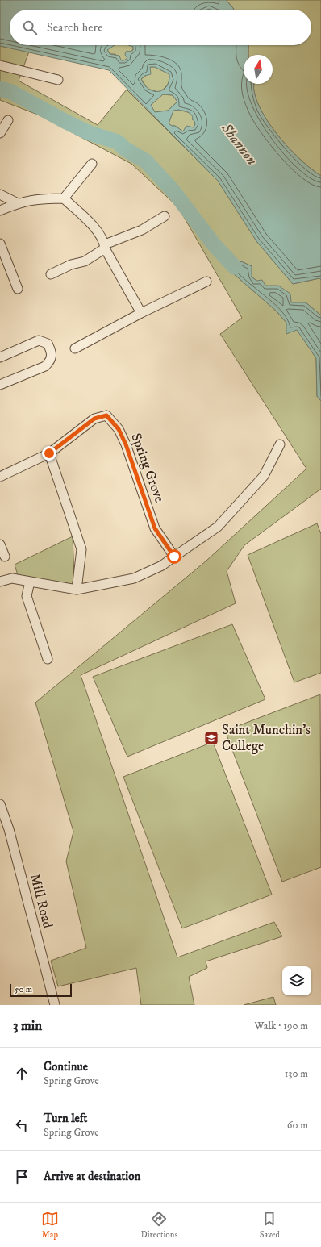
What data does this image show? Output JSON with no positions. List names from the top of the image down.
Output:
{
  "streets": {
    "street": ["Spring Grove", "Mill Road"]
  },
  "water": ["Shannon"],
  "places": {
    "school or university": ["Saint Munchin's College"]
  },
  "scale_bar": "50 m",
  "north": "top",
  "page": {
    "search": "Search here",
    "scale": "50 m",
    "heading": ["3 min", "Walk · 190 m"],
    "list": [
      ["Continue", "Spring Grove", "130 m"],
      ["Turn left", "Spring Grove", "60 m"],
      "Arrive at destination"
    ],
    "nav": ["Map", "Directions", "Saved"]
  }
}
